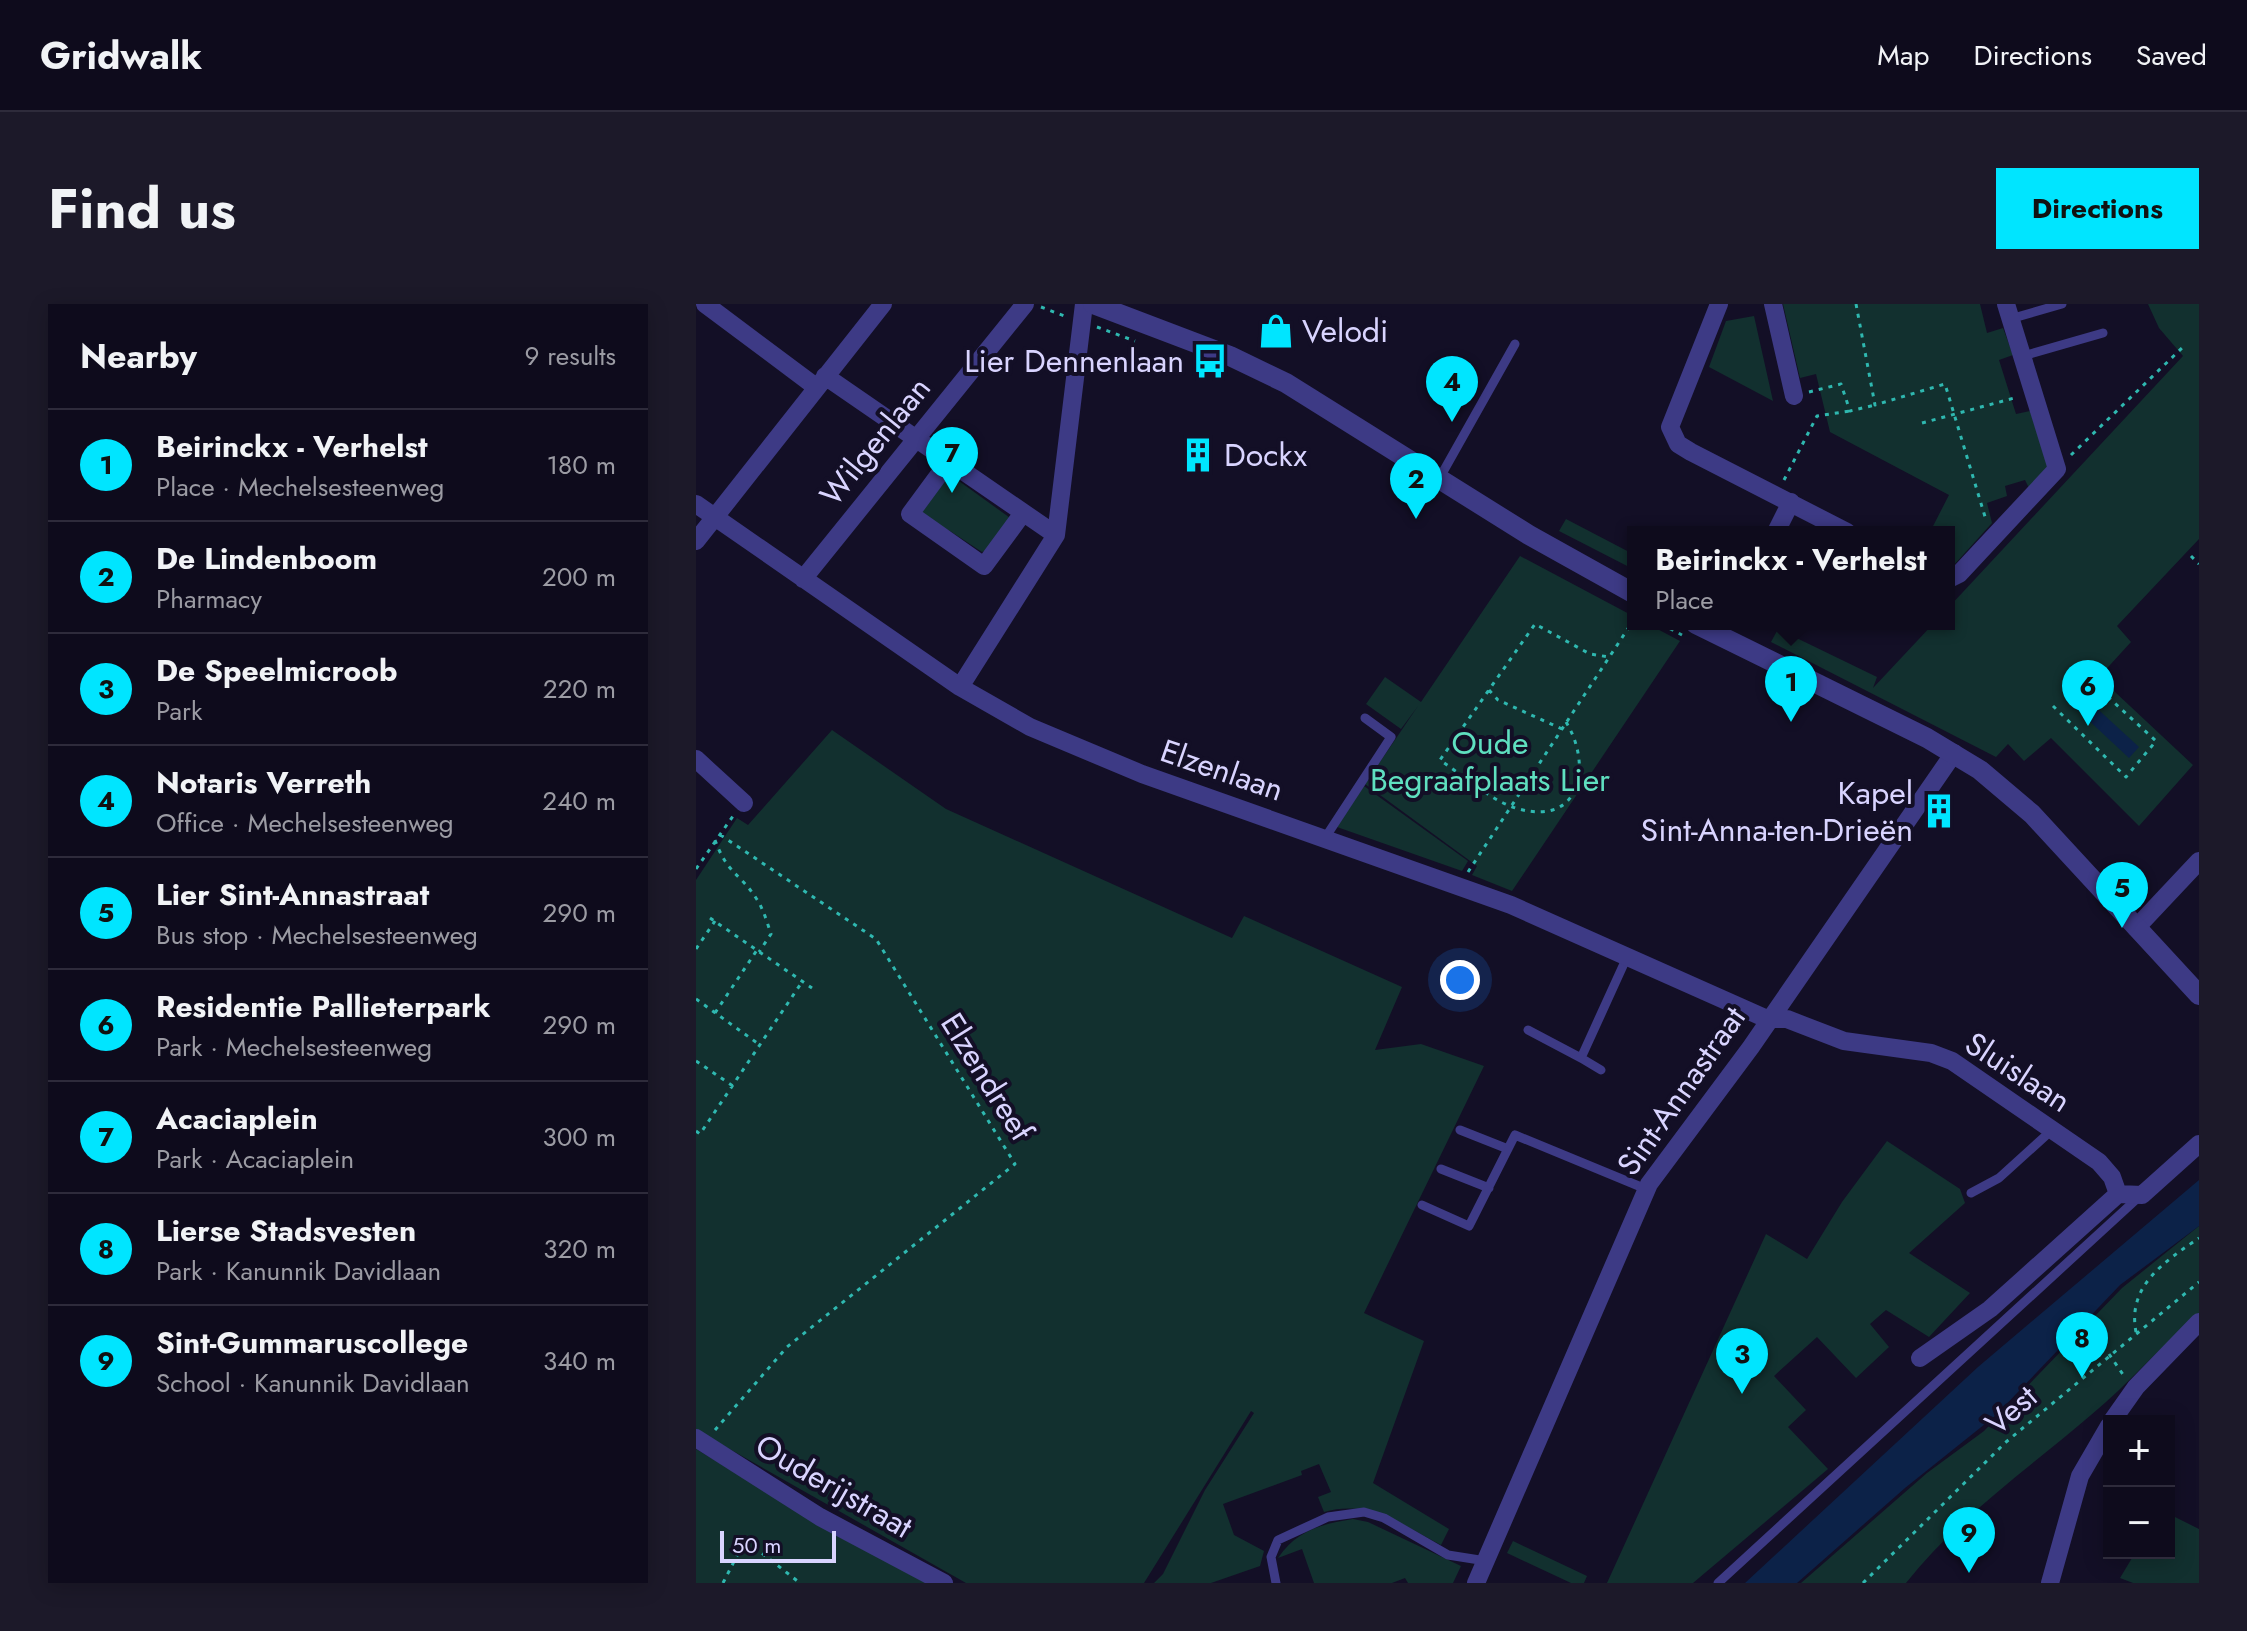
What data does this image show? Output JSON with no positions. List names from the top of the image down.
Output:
{
  "streets": {
    "street": [
      "Wilgenlaan",
      "Elzenlaan",
      "Sluislaan",
      "Sint-Annastraat",
      "Ouderijstraat"
    ],
    "path": ["Elzendreef", "Vest"]
  },
  "crossings": [
    ["Wilgenlaan", "Elzenlaan"],
    ["Elzenlaan", "Sluislaan"],
    ["Elzenlaan", "Sint-Annastraat"],
    ["Sluislaan", "Sint-Annastraat"],
    ["Elzendreef", "Ouderijstraat"]
  ],
  "parks": ["Oude Begraafplaats Lier"],
  "places": {
    "shop": ["Velodi"],
    "bus stop": ["Lier Dennenlaan"],
    "building": ["Dockx", "Kapel Sint-Anna-ten-Drieën"]
  },
  "scale_bar": "50 m",
  "page": {
    "header": "Gridwalk",
    "nav": ["Map", "Directions", "Saved"],
    "title": "Find us",
    "buttons": "Directions",
    "heading": ["Nearby", "9 results"],
    "pins": [
      "4",
      "7",
      "2",
      "1",
      "6",
      "5",
      "8",
      "3",
      "9"
    ],
    "list": [
      {
        "mark": "1",
        "name": "Beirinckx - Verhelst",
        "note": "Place · Mechelsesteenweg",
        "value": "180 m"
      },
      {
        "mark": "2",
        "name": "De Lindenboom",
        "note": "Pharmacy",
        "value": "200 m"
      },
      {
        "mark": "3",
        "name": "De Speelmicroob",
        "note": "Park",
        "value": "220 m"
      },
      {
        "mark": "4",
        "name": "Notaris Verreth",
        "note": "Office · Mechelsesteenweg",
        "value": "240 m"
      },
      {
        "mark": "5",
        "name": "Lier Sint-Annastraat",
        "note": "Bus stop · Mechelsesteenweg",
        "value": "290 m"
      },
      {
        "mark": "6",
        "name": "Residentie Pallieterpark",
        "note": "Park · Mechelsesteenweg",
        "value": "290 m"
      },
      {
        "mark": "7",
        "name": "Acaciaplein",
        "note": "Park · Acaciaplein",
        "value": "300 m"
      },
      {
        "mark": "8",
        "name": "Lierse Stadsvesten",
        "note": "Park · Kanunnik Davidlaan",
        "value": "320 m"
      },
      {
        "mark": "9",
        "name": "Sint-Gummaruscollege",
        "note": "School · Kanunnik Davidlaan",
        "value": "340 m"
      }
    ],
    "popup": ["Beirinckx - Verhelst", "Place"],
    "map_buttons": ["+", "−"],
    "scale": "50 m"
  }
}
